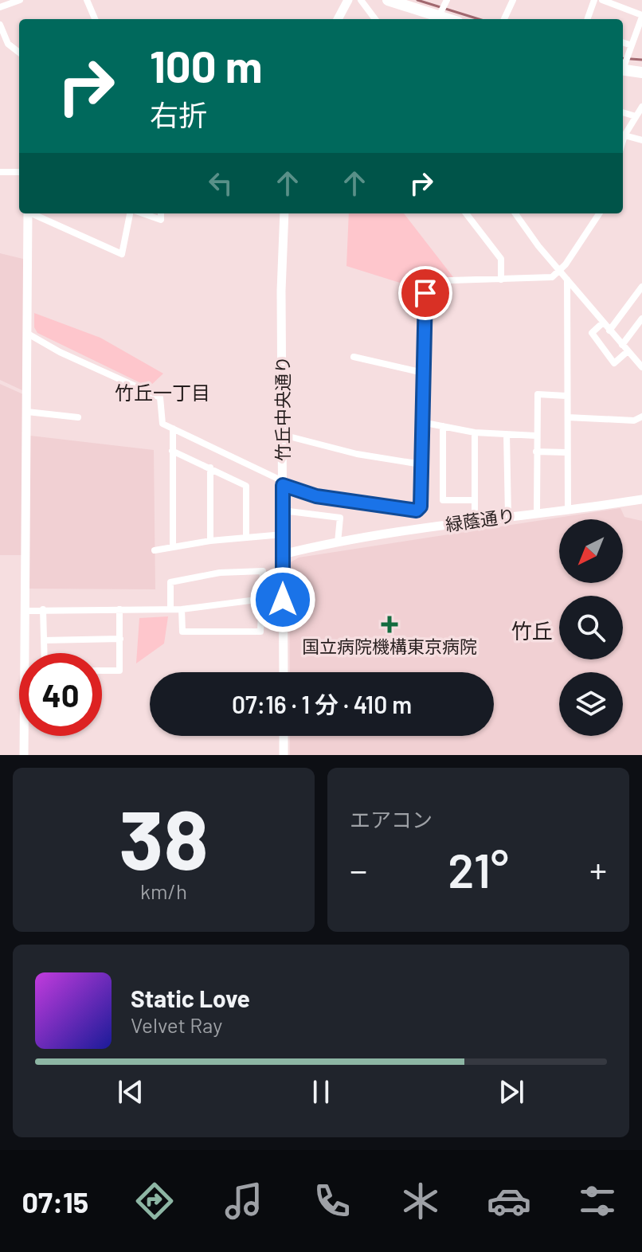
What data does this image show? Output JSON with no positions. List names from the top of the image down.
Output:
{
  "streets": {
    "street": ["竹丘中央通り", "緑蔭通り"]
  },
  "crossings": [
    ["竹丘中央通り", "緑蔭通り"]
  ],
  "districts": ["竹丘一丁目", "竹丘"],
  "places": {
    "health": ["国立病院機構東京病院"]
  },
  "north": "bottom left",
  "page": {
    "turn": ["100 m", "右折"],
    "limit": "40",
    "trip": "07:16 · 1 分 · 410 m",
    "tile": [
      ["38", "km/h"],
      "エアコン"
    ],
    "heat": ["−", "21°", "+"],
    "song": ["Static Love", "Velvet Ray"],
    "tabs": "07:15"
  }
}
